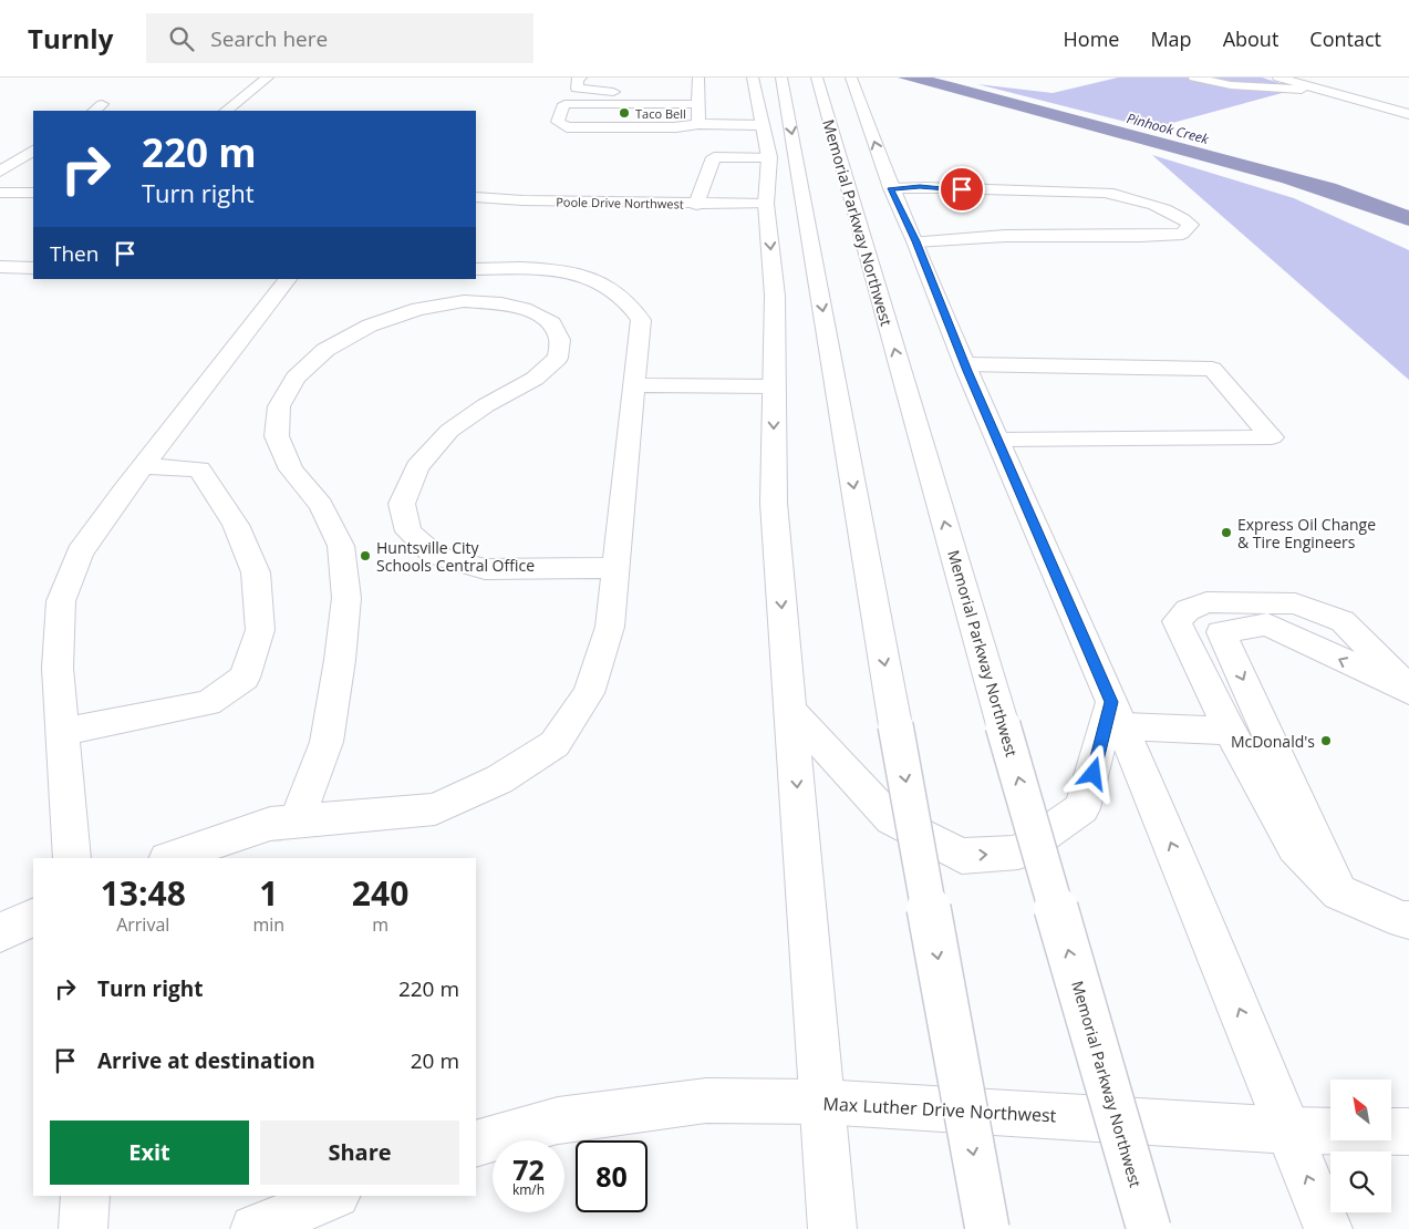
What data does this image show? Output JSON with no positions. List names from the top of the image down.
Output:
{
  "streets": {
    "main road": ["Poole Drive Northwest", "Memorial Parkway Northwest", "Max Luther Drive Northwest"]
  },
  "water": ["Pinhook Creek"],
  "places": [
    "Taco Bell",
    "Express Oil Change & Tire Engineers",
    "Huntsville City Schools Central Office",
    "McDonald's"
  ],
  "north": "top left",
  "page": {
    "header": "Turnly",
    "search": "Search here",
    "nav": [
      "Home",
      "Map",
      "About",
      "Contact"
    ],
    "turn": ["220 m", "Turn right"],
    "then": "Then",
    "eta": [
      "13:48",
      "Arrival",
      "1",
      "min",
      "240",
      "m"
    ],
    "list": [
      {
        "name": "Turn right",
        "value": "220 m"
      },
      {
        "name": "Arrive at destination",
        "value": "20 m"
      }
    ],
    "buttons": ["Exit", "Share"],
    "speed": "72 km/h",
    "limit": "80"
  }
}
